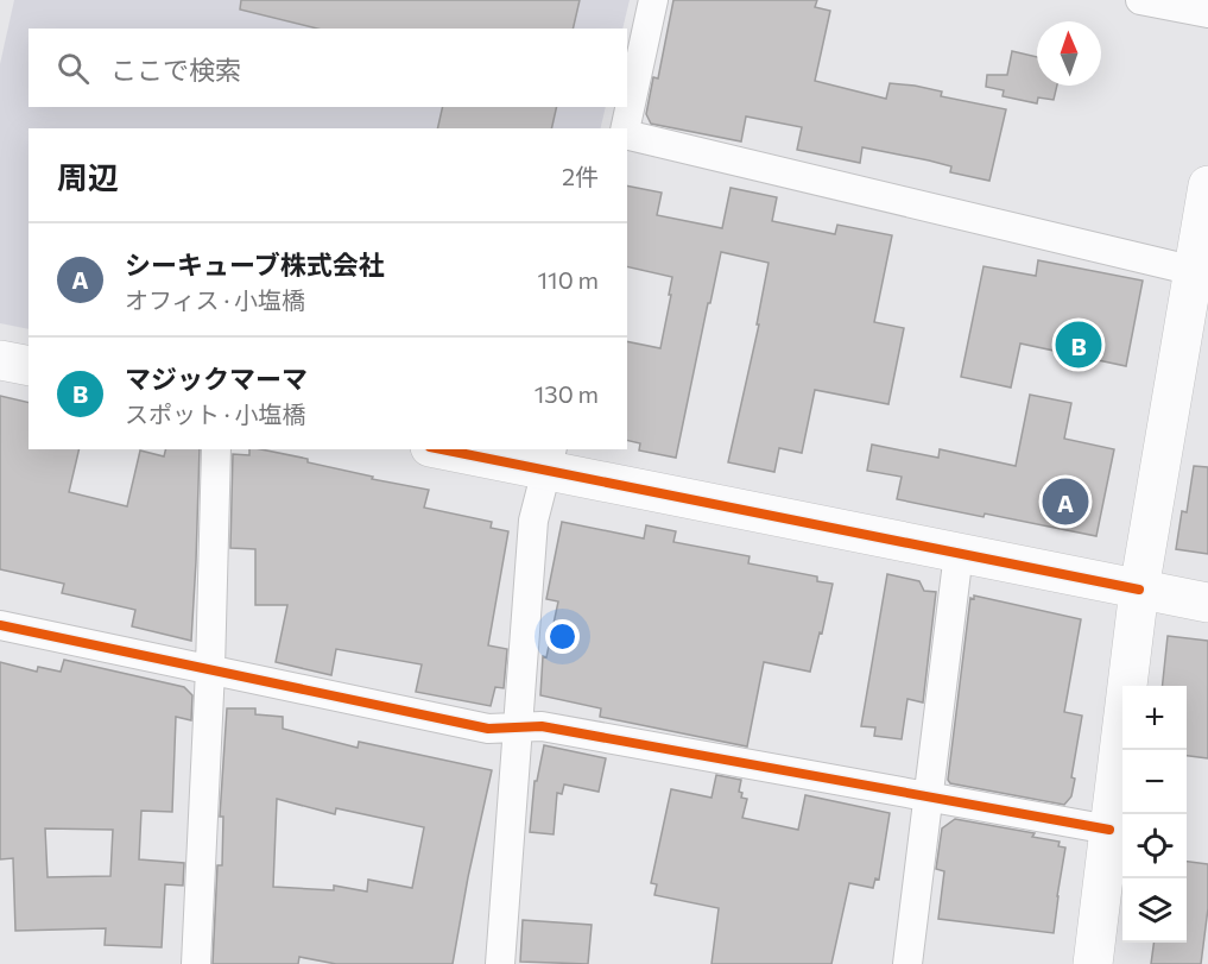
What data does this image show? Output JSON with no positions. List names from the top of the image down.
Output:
{
  "north": "top",
  "page": {
    "search": "ここで検索",
    "heading": ["周辺", "2件"],
    "list": [
      {
        "mark": "A",
        "name": "シーキューブ株式会社",
        "note": "オフィス · 小塩橋",
        "value": "110 m"
      },
      {
        "mark": "B",
        "name": "マジックマーマ",
        "note": "スポット · 小塩橋",
        "value": "130 m"
      }
    ],
    "pins": ["B", "A"],
    "map_buttons": ["+", "−"]
  }
}
